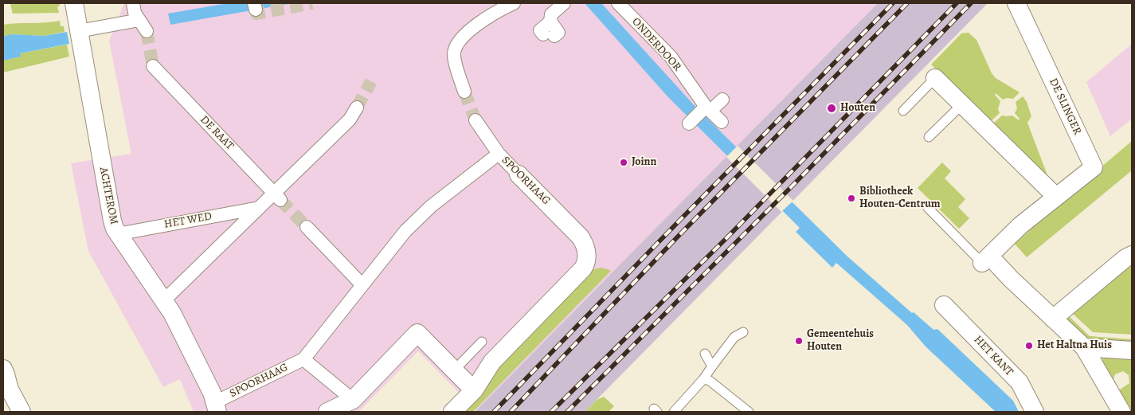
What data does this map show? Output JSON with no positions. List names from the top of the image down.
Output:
{
  "streets": {
    "street": [
      "ONDERDOOR",
      "DE SLINGER",
      "DE RAAT",
      "SPOORHAAG",
      "ACHTEROM",
      "HET WED",
      "HET KANT"
    ]
  },
  "crossings": [
    ["SPOORHAAG", "ACHTEROM"],
    ["ACHTEROM", "HET WED"]
  ],
  "places": [
    "Houten",
    "Joinn",
    "Bibliotheek Houten-Centrum",
    "Gemeentehuis Houten",
    "Het Haltna Huis"
  ]
}
